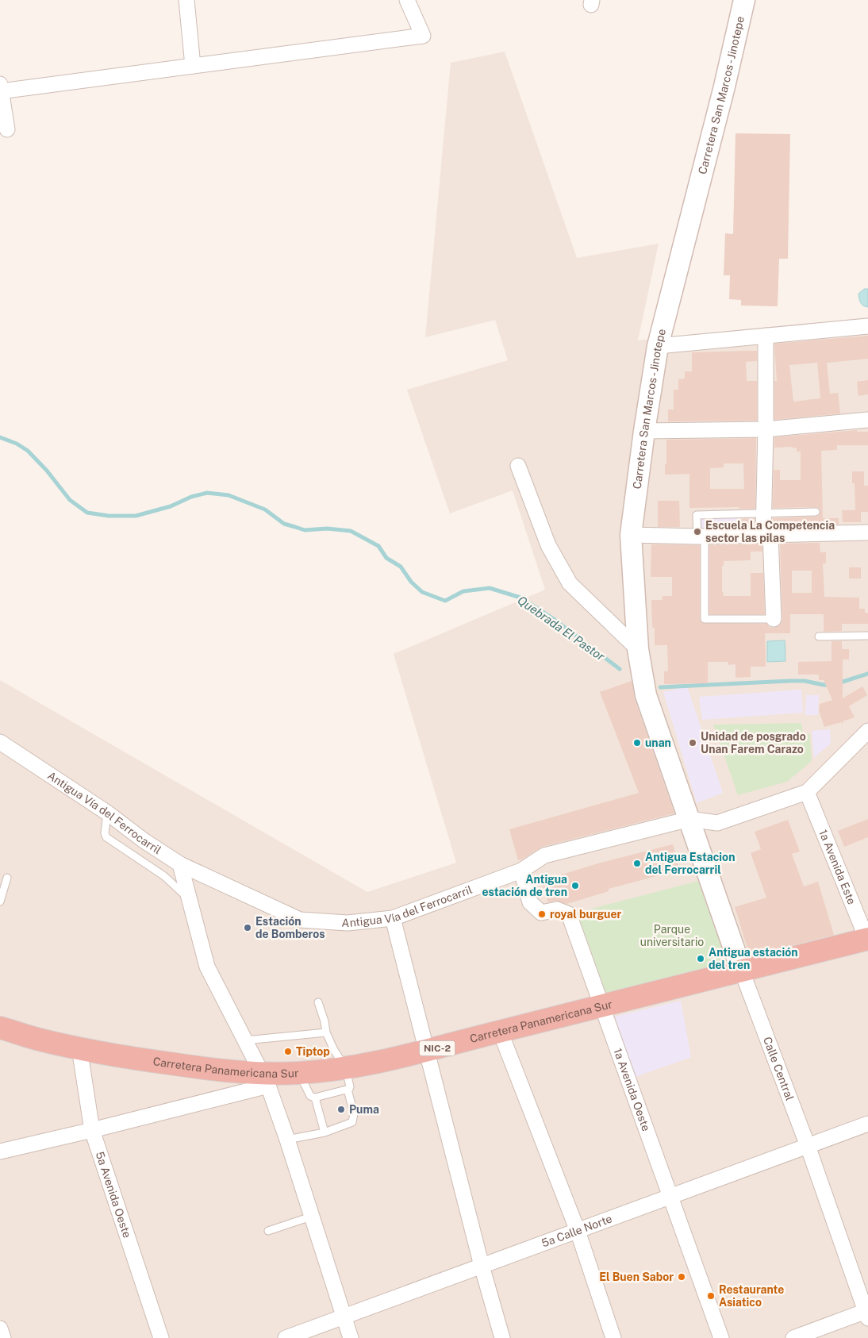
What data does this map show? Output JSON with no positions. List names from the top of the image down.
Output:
{
  "streets": {
    "highway": ["Carretera Panamericana Sur", "NIC-2"],
    "main road": ["Carretera San Marcos - Jinotepe", "Calle Central"],
    "street": [
      "Antigua Vía del Ferrocarril",
      "1a Avenida Este",
      "1a Avenida Oeste",
      "5a Avenida Oeste",
      "5a Calle Norte"
    ]
  },
  "crossings": [
    ["Carretera San Marcos - Jinotepe", "Antigua Vía del Ferrocarril"],
    ["Carretera San Marcos - Jinotepe", "Calle Central"],
    ["Antigua Vía del Ferrocarril", "1a Avenida Este"],
    ["Antigua Vía del Ferrocarril", "Calle Central"],
    ["Antigua Vía del Ferrocarril", "1a Avenida Oeste"],
    ["1a Avenida Este", "Carretera Panamericana Sur"],
    ["Carretera Panamericana Sur", "Calle Central"],
    ["Carretera Panamericana Sur", "1a Avenida Oeste"],
    ["Carretera Panamericana Sur", "5a Avenida Oeste"],
    ["Calle Central", "5a Calle Norte"],
    ["1a Avenida Oeste", "5a Calle Norte"]
  ],
  "water": ["Quebrada El Pastor"],
  "parks": ["Parque universitario"],
  "places": [
    "Escuela La Competencia sector las pilas",
    "unan",
    "Unidad de posgrado Unan Farem Carazo",
    "Antigua Estacion del Ferrocarril",
    "Antigua estación de tren",
    "royal burguer",
    "Estación de Bomberos",
    "Antigua estación del tren",
    "Tiptop",
    "Puma",
    "El Buen Sabor",
    "Restaurante Asiatico"
  ]
}
